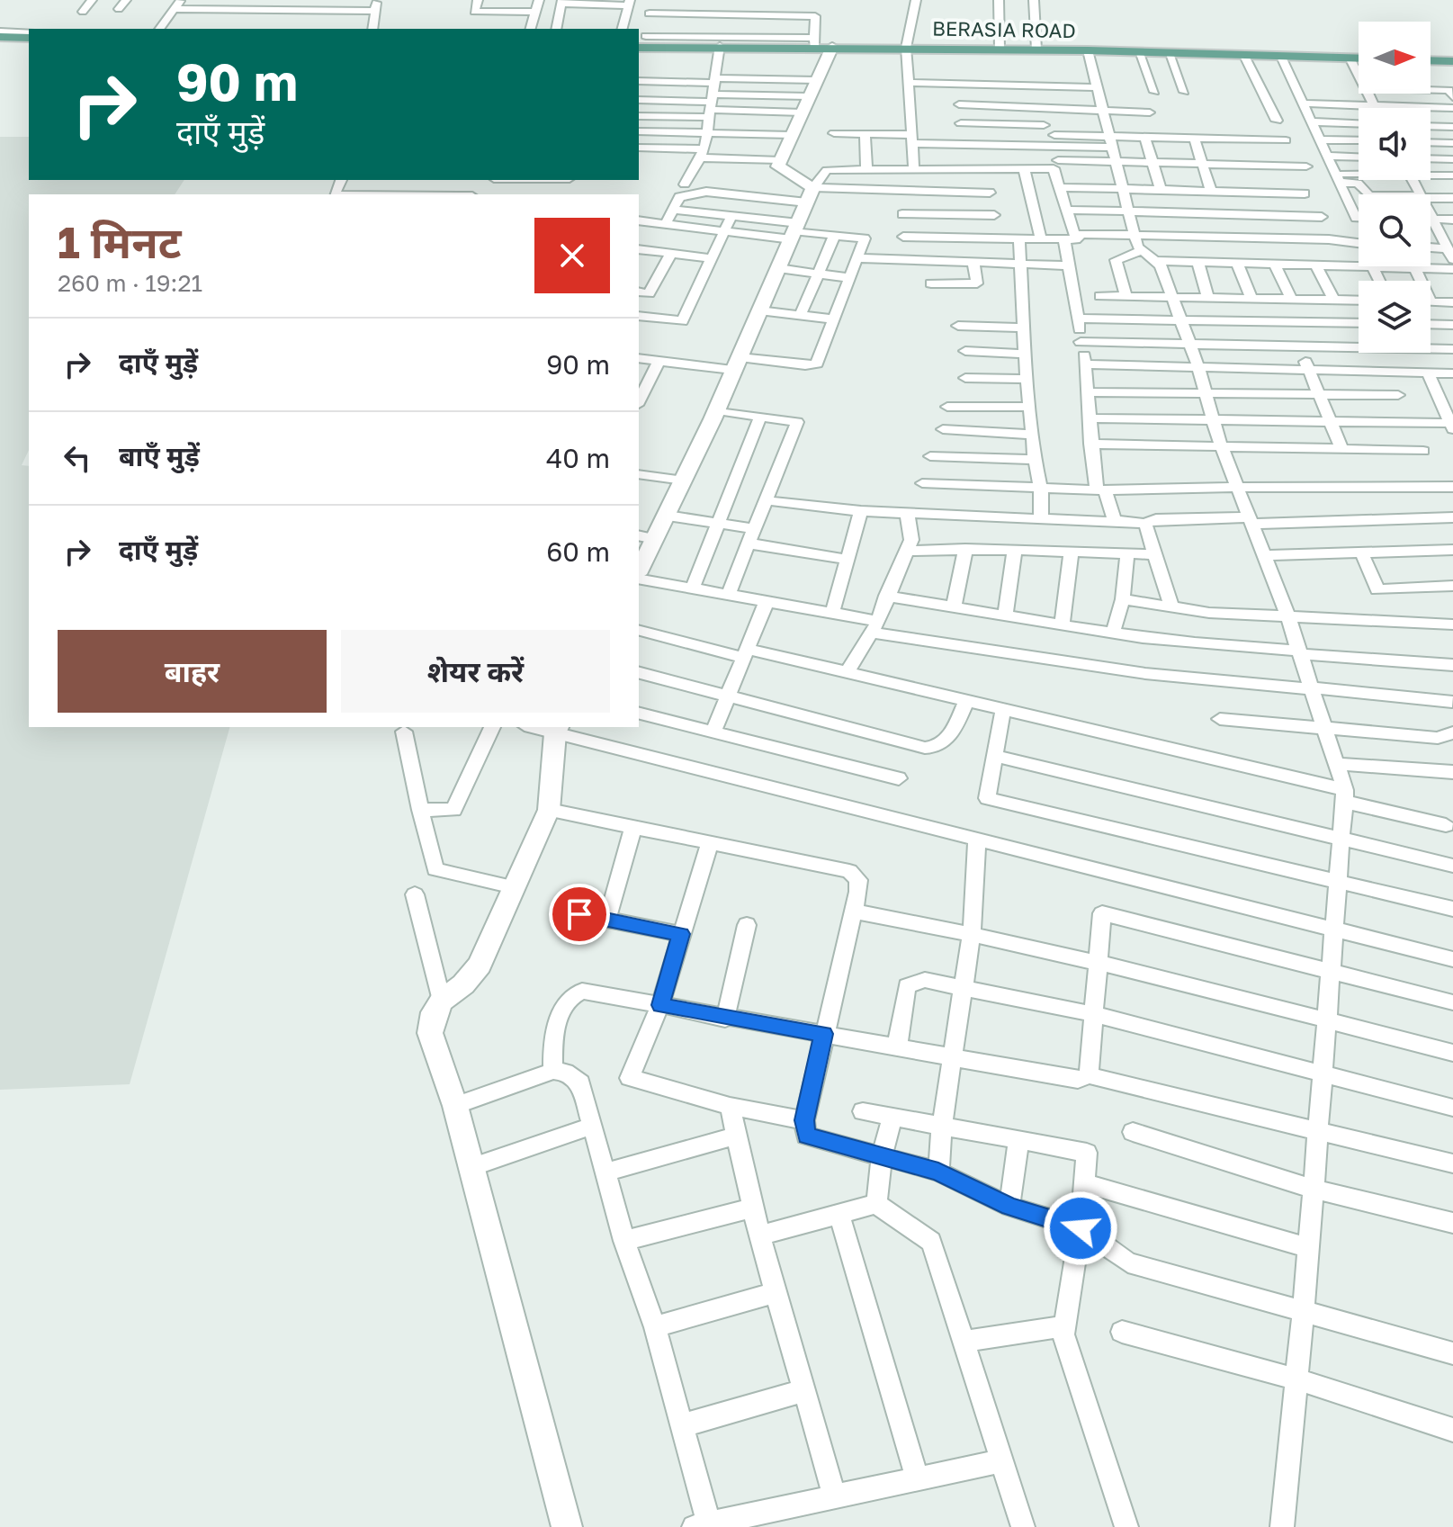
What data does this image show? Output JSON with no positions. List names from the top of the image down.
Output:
{
  "streets": {
    "main road": ["BERASIA ROAD"]
  },
  "north": "right",
  "page": {
    "turn": ["90 m", "दाएँ मुड़ें"],
    "heading": ["1 मिनट", "260 m · 19:21"],
    "list": [
      {
        "name": "दाएँ मुड़ें",
        "value": "90 m"
      },
      {
        "name": "बाएँ मुड़ें",
        "value": "40 m"
      },
      {
        "name": "दाएँ मुड़ें",
        "value": "60 m"
      }
    ],
    "buttons": ["बाहर", "शेयर करें"]
  }
}
